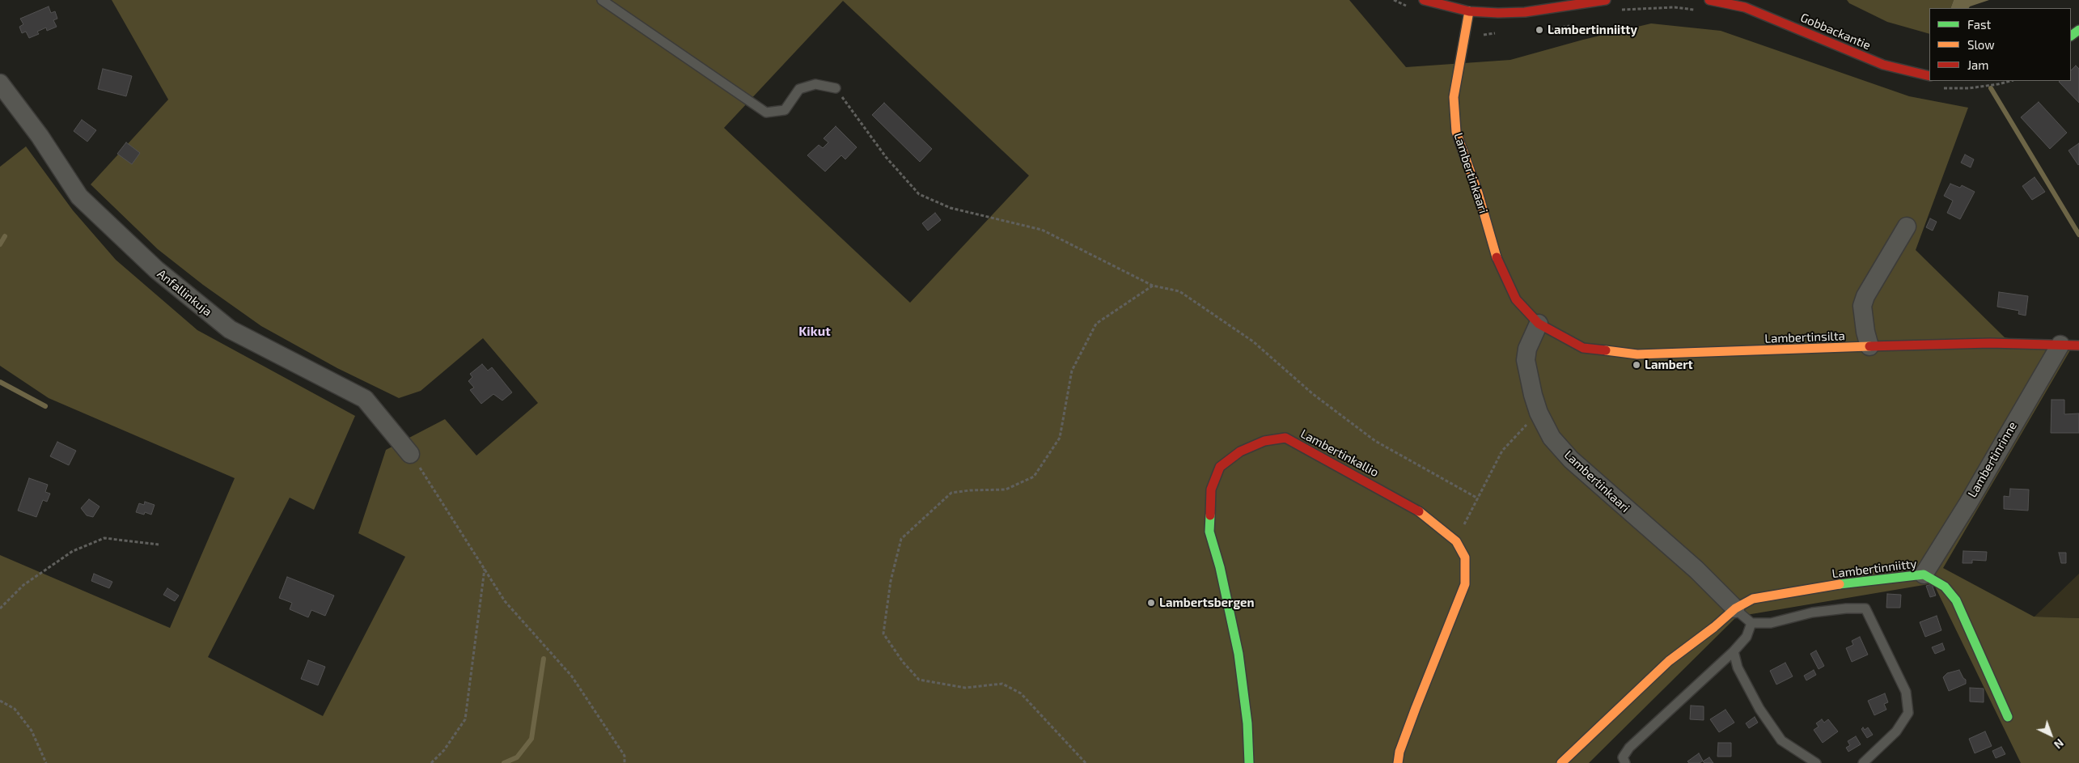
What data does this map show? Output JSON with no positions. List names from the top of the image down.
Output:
{
  "streets": {
    "street": [
      "Gobbackantie",
      "Lambertinkaari",
      "Anfallinkuja",
      "Lambertinsilta",
      "Lambertinkallio",
      "Lambertinrinne",
      "Lambertinniitty"
    ]
  },
  "crossings": [
    ["Lambertinkaari", "Lambertinsilta"],
    ["Lambertinkaari", "Lambertinniitty"],
    ["Lambertinsilta", "Lambertinrinne"],
    ["Lambertinrinne", "Lambertinniitty"]
  ],
  "districts": ["Kikut"],
  "places": ["Lambertinniitty", "Lambert", "Lambertsbergen"],
  "legend": ["Fast", "Slow", "Jam"],
  "north": "bottom right"
}
